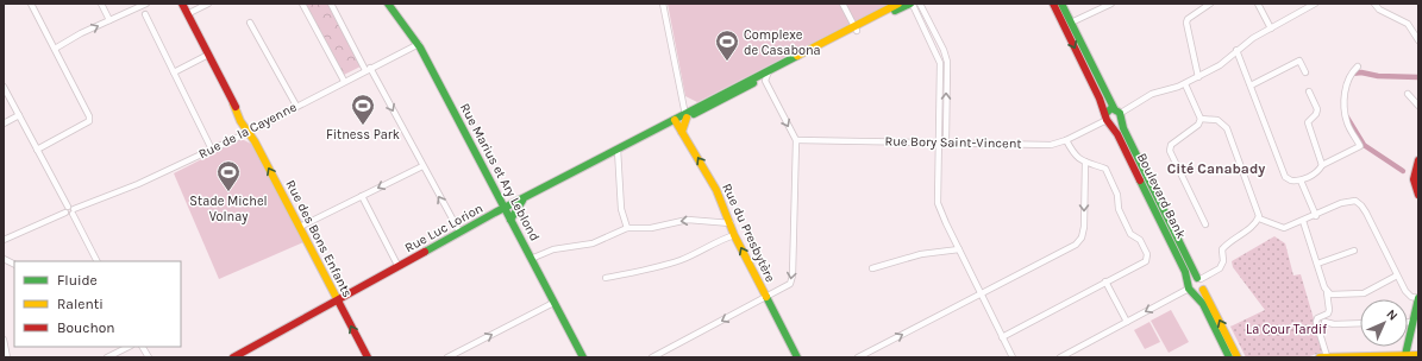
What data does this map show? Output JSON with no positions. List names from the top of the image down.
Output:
{
  "streets": {
    "street": [
      "Rue de la Cayenne",
      "Rue Bory Saint-Vincent",
      "Rue Marius et Ary Leblond",
      "Boulevard Bank",
      "Rue Luc Lorion",
      "Rue du Presbytère",
      "Rue des Bons Enfants"
    ]
  },
  "crossings": [
    ["Rue de la Cayenne", "Rue Marius et Ary Leblond"],
    ["Rue de la Cayenne", "Rue des Bons Enfants"],
    ["Rue Bory Saint-Vincent", "Boulevard Bank"],
    ["Rue Marius et Ary Leblond", "Rue Luc Lorion"],
    ["Rue Luc Lorion", "Rue du Presbytère"],
    ["Rue Luc Lorion", "Rue des Bons Enfants"]
  ],
  "one_way": ["Rue du Presbytère", "Rue des Bons Enfants"],
  "districts": ["Cité Canabady"],
  "parks": ["La Cour Tardif"],
  "places": {
    "sports": ["Complexe de Casabona", "Fitness Park", "Stade Michel Volnay"]
  },
  "legend": ["Fluide", "Ralenti", "Bouchon"],
  "north": "top right"
}
